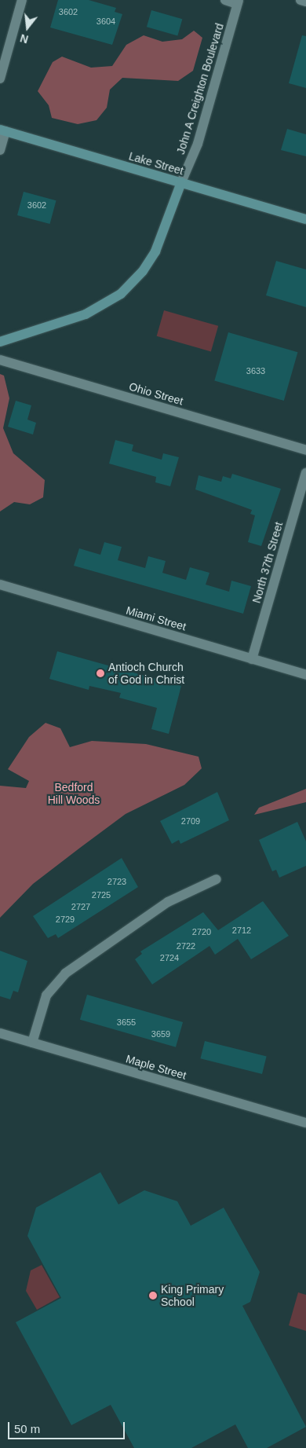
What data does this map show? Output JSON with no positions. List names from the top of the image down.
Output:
{
  "streets": {
    "main road": ["John A Creighton Boulevard", "Lake Street"],
    "street": [
      "Ohio Street",
      "North 37th Street",
      "Miami Street",
      "Maple Street"
    ]
  },
  "crossings": [
    ["John A Creighton Boulevard", "Lake Street"],
    ["North 37th Street", "Miami Street"]
  ],
  "parks": ["Bedford Hill Woods"],
  "places": ["Antioch Church of God in Christ", "King Primary School"],
  "house_numbers": [
    "3602",
    "3604",
    "3602",
    "3633",
    "2709",
    "2723",
    "2725",
    "2727",
    "2729",
    "2712",
    "2720",
    "2722",
    "2724",
    "3655",
    "3659"
  ],
  "scale_bar": "50 m",
  "north": "bottom"
}
